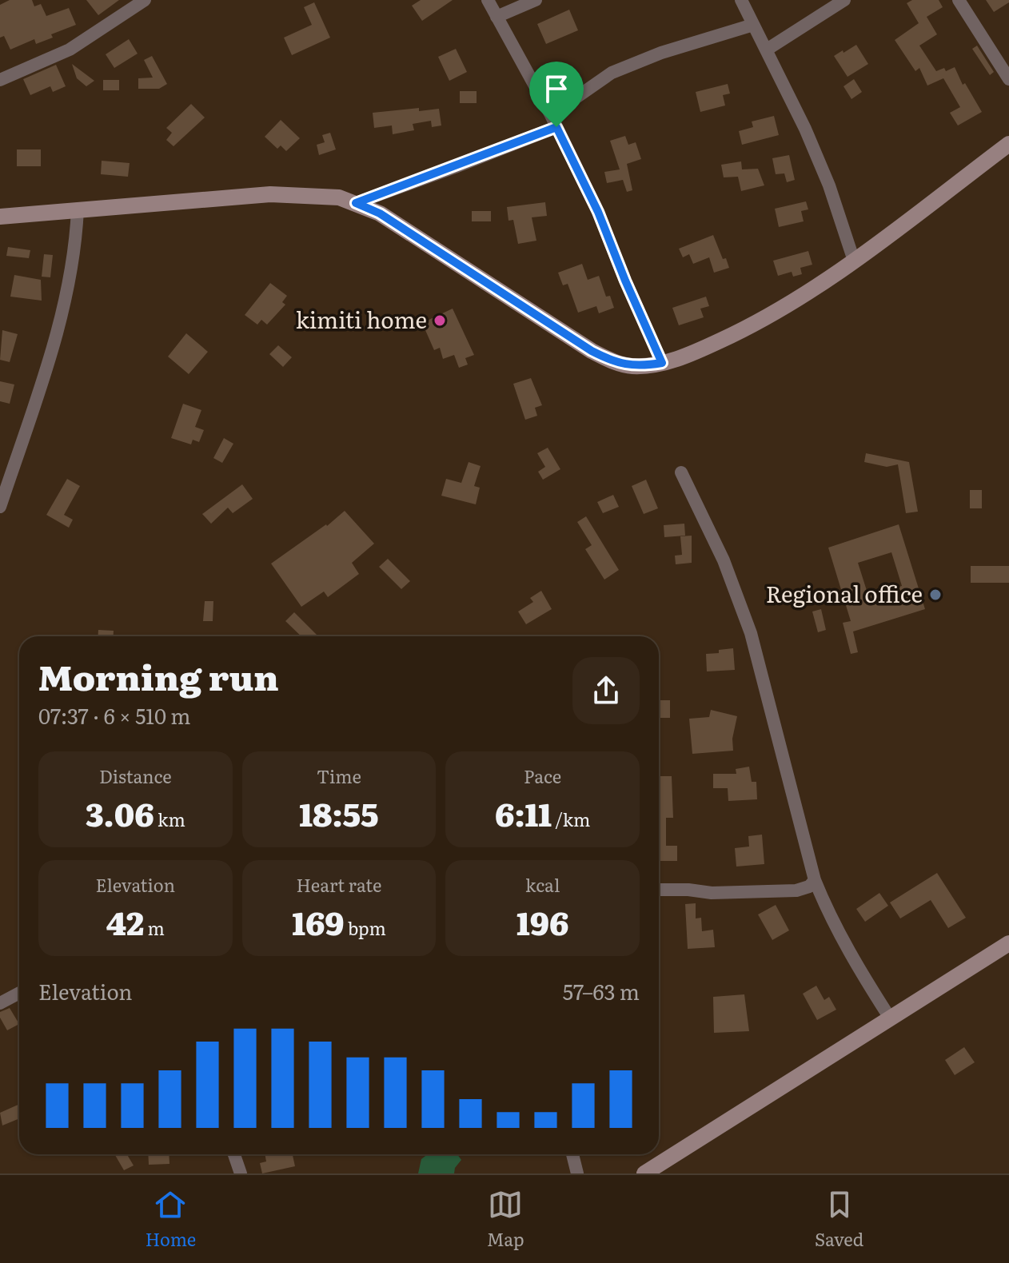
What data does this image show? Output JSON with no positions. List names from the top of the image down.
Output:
{
  "places": ["kimiti home", "Regional office"],
  "page": {
    "heading": ["Morning run", "07:37 · 6 × 510 m"],
    "stats": [
      ["Distance", "3.06 km"],
      ["Time", "18:55"],
      ["Pace", "6:11 /km"],
      ["Elevation", "42 m"],
      ["Heart rate", "169 bpm"],
      ["kcal", "196"]
    ],
    "chart": ["Elevation", "57–63 m"],
    "tabs": ["Home", "Map", "Saved"]
  }
}
